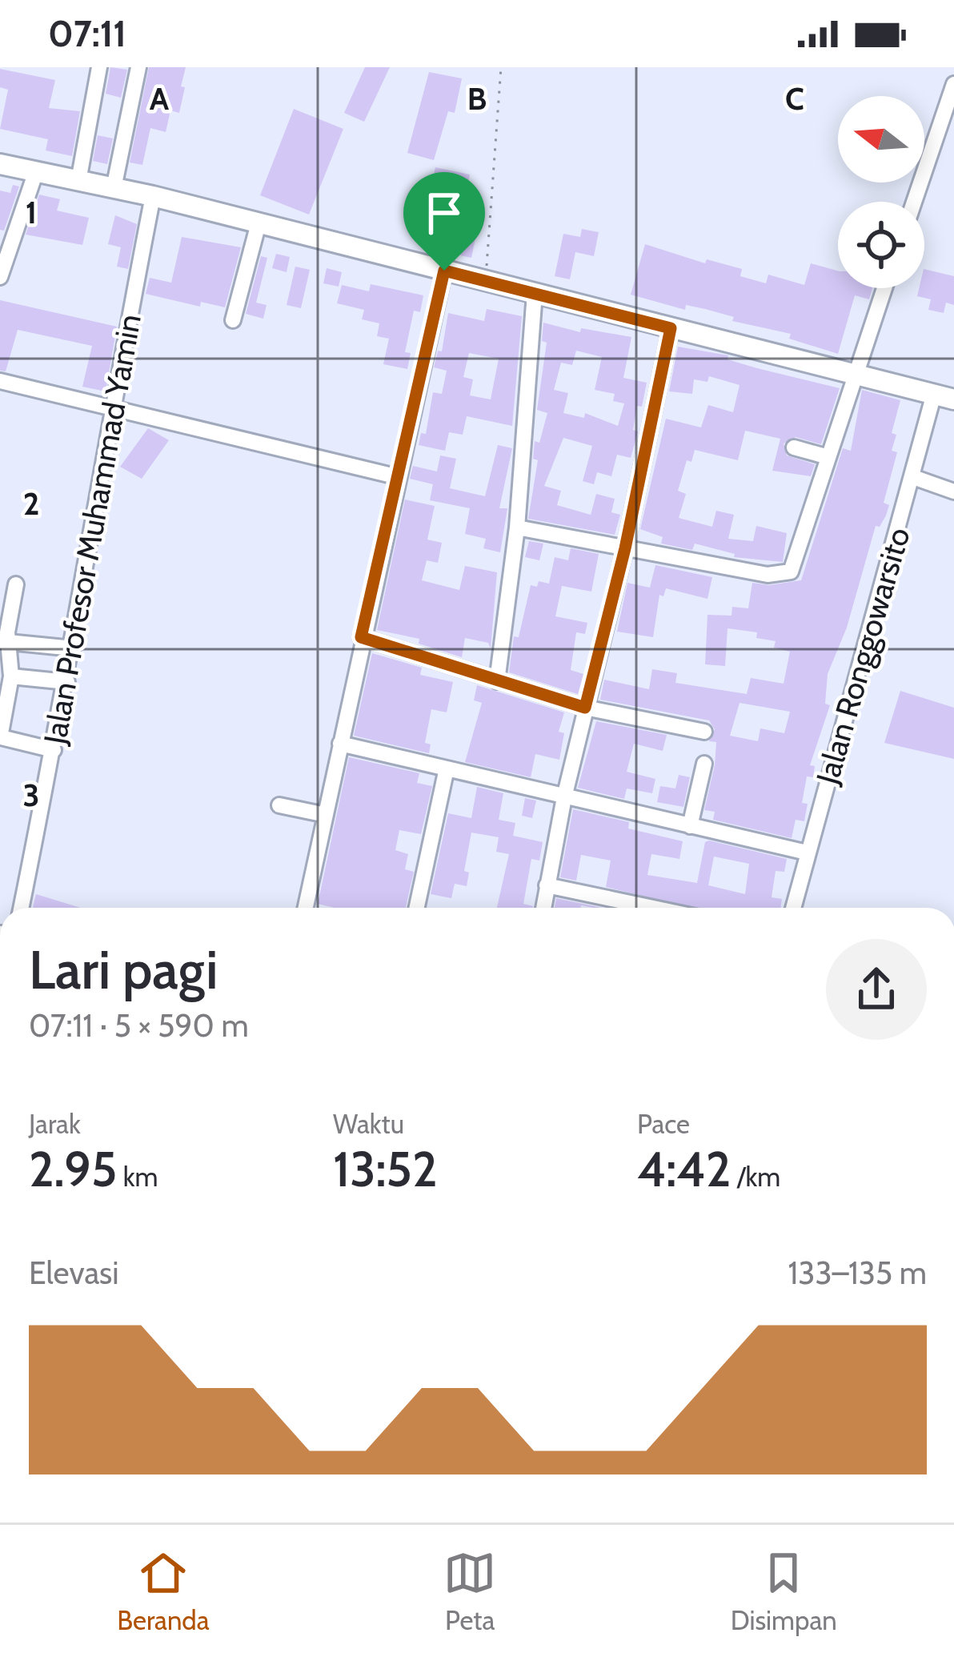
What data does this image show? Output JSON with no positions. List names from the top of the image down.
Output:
{
  "streets": {
    "street": ["Jalan Profesor Muhammad Yamin", "Jalan Ronggowarsito"]
  },
  "north": "left",
  "page": {
    "status": "07:11",
    "heading": ["Lari pagi", "07:11 · 5 × 590 m"],
    "stats": [
      ["Jarak", "2.95 km"],
      ["Waktu", "13:52"],
      ["Pace", "4:42 /km"]
    ],
    "chart": ["Elevasi", "133–135 m"],
    "tabs": ["Beranda", "Peta", "Disimpan"]
  },
  "grid": {
    "columns": ["A", "B", "C"],
    "rows": ["1", "2", "3"]
  }
}
